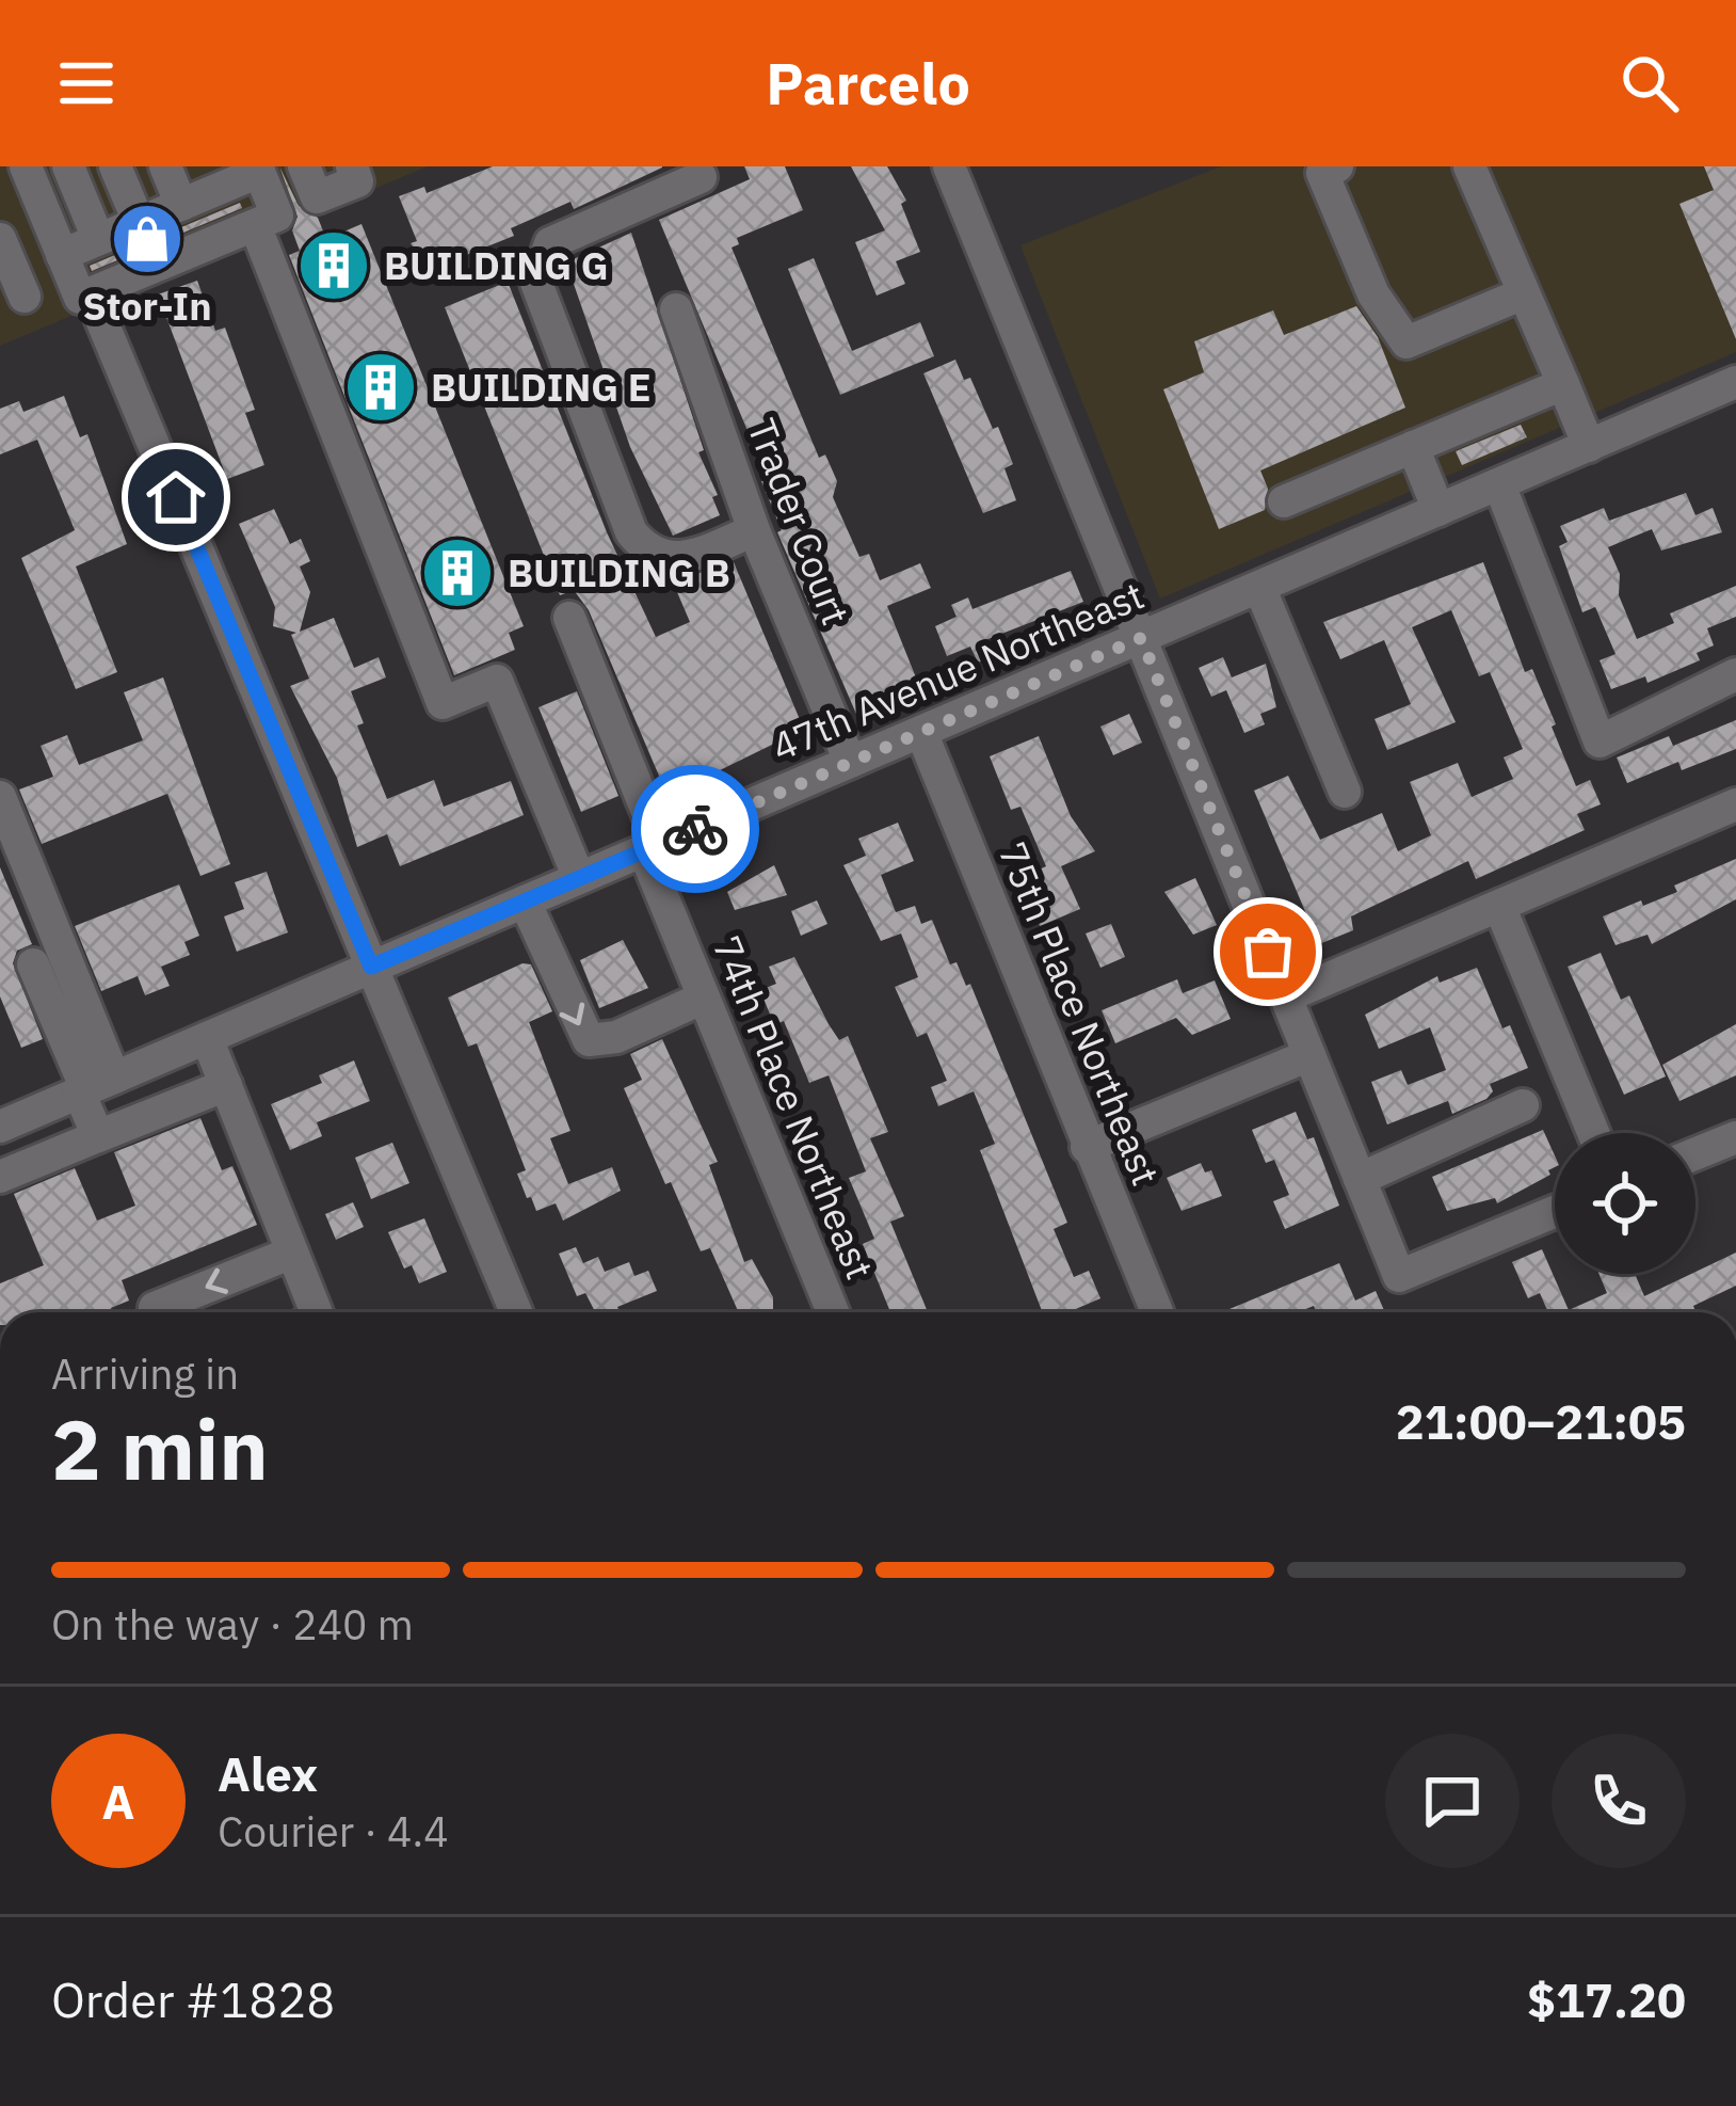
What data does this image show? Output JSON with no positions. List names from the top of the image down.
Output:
{
  "streets": {
    "street": [
      "Trader Court",
      "47th Avenue Northeast",
      "75th Place Northeast",
      "74th Place Northeast"
    ]
  },
  "crossings": [
    ["Trader Court", "47th Avenue Northeast"],
    ["47th Avenue Northeast", "75th Place Northeast"],
    ["47th Avenue Northeast", "74th Place Northeast"]
  ],
  "places": {
    "shop": ["Stor-In"],
    "building": ["BUILDING G", "BUILDING E", "BUILDING B"]
  },
  "page": {
    "header": "Parcelo",
    "heading": ["2 min", "Arriving in", "21:00–21:05"],
    "panel": [
      "Alex",
      "Courier · 4.4",
      "Order #1828",
      "$17.20"
    ],
    "bar": "On the way · 240 m",
    "round": "A"
  }
}
